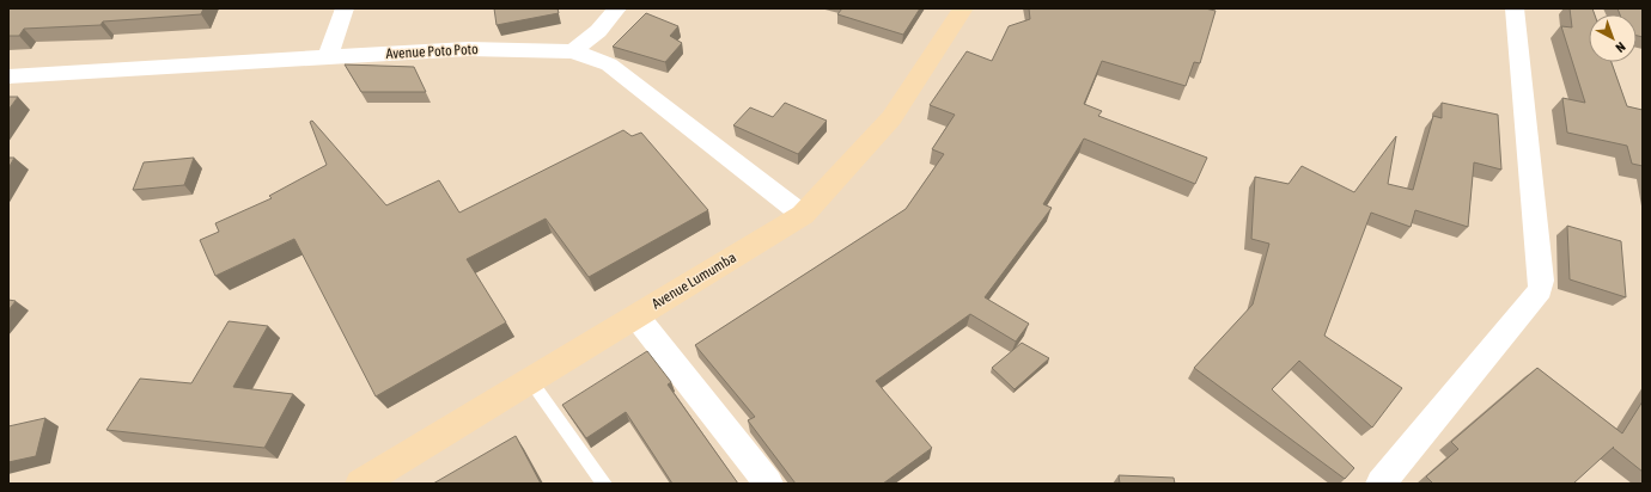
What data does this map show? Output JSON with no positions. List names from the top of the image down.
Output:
{
  "streets": {
    "main road": ["Avenue Lumumba"],
    "street": ["Avenue Poto Poto"]
  },
  "crossings": [
    ["Avenue Poto Poto", "Avenue Lumumba"]
  ],
  "north": "bottom right"
}
